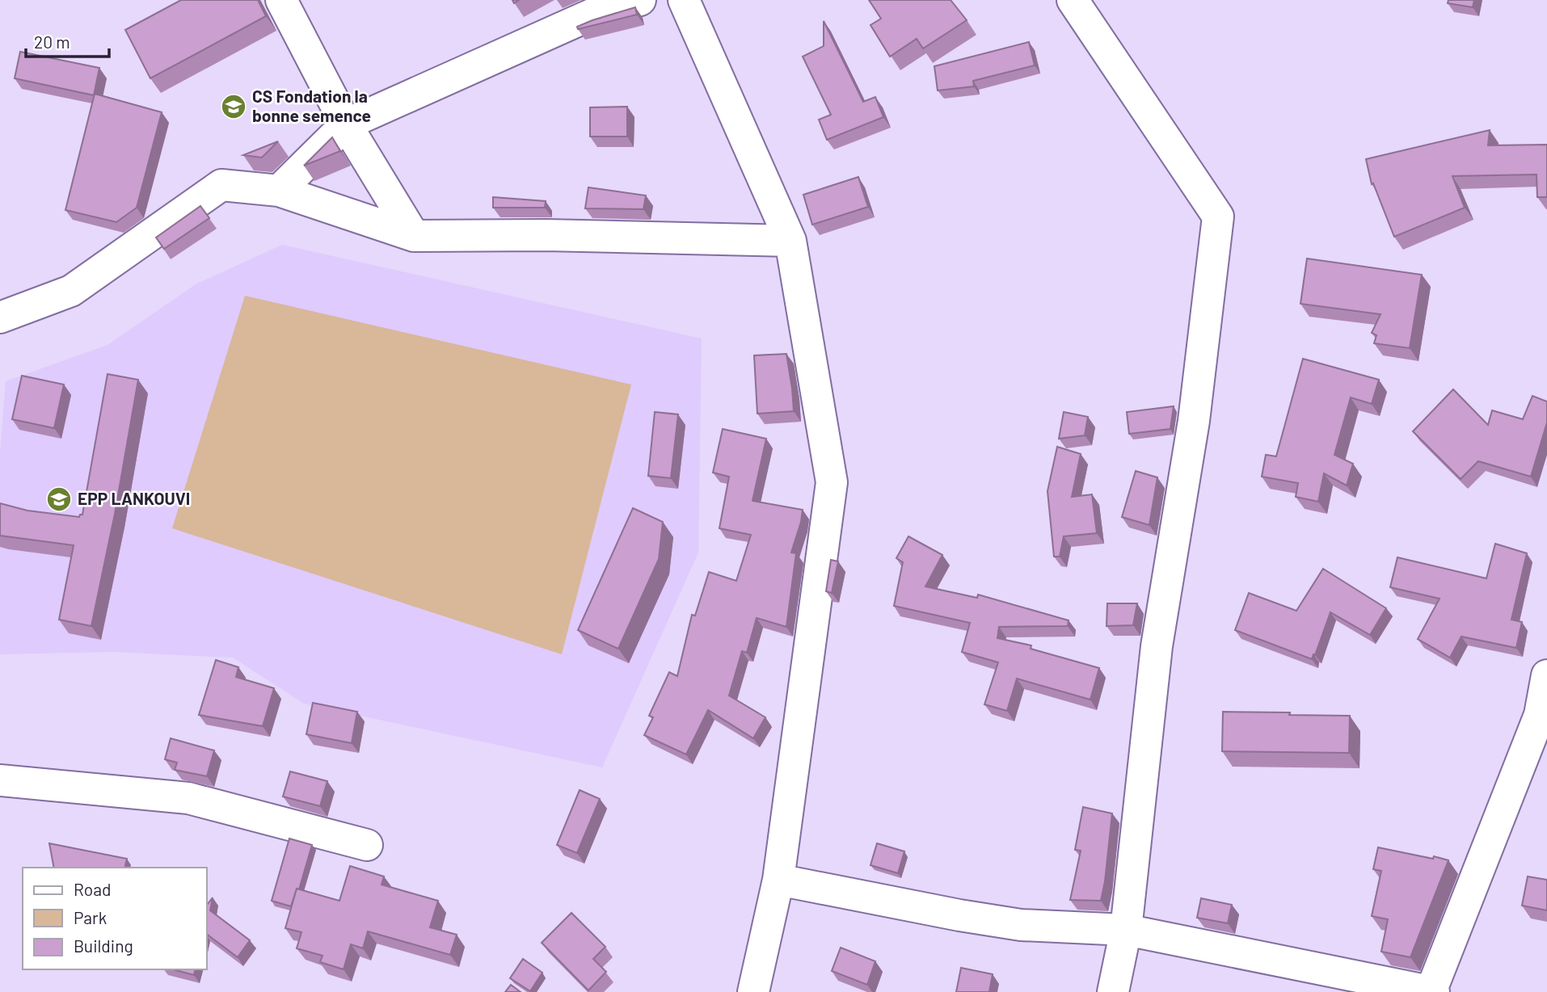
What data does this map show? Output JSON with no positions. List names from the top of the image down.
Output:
{
  "places": {
    "school or university": ["CS Fondation la bonne semence", "EPP LANKOUVI"]
  },
  "legend": ["Road", "Park", "Building"],
  "scale_bar": "20 m"
}
